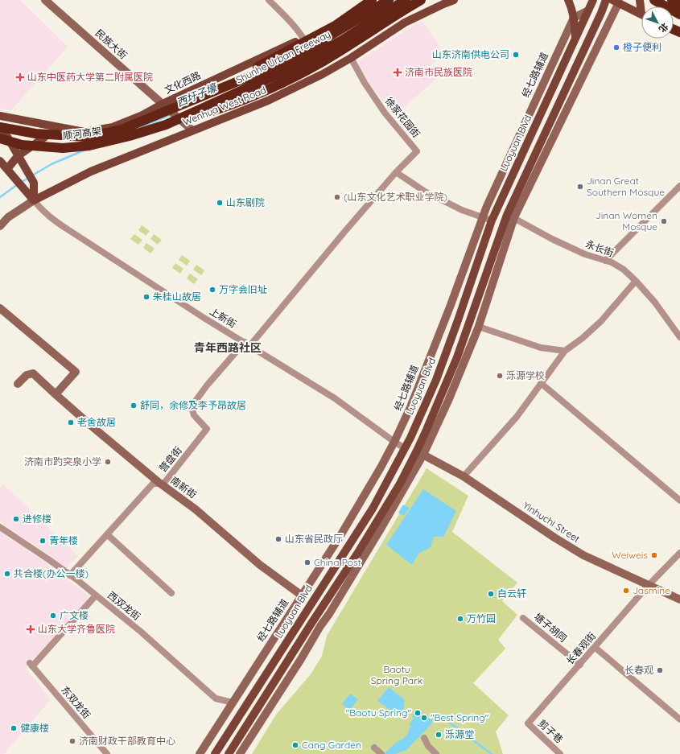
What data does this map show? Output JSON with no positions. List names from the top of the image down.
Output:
{
  "streets": {
    "highway": ["Shunhe Urban Freeway", "顺河高架"],
    "main road": ["文化西路", "Wenhua West Road", "Luoyuan Blvd"],
    "street": [
      "民族大街",
      "经七路辅道",
      "徐家花园街",
      "永长街",
      "上新街",
      "营盘街",
      "南新街",
      "Yinhuchi Street",
      "西双龙街",
      "塘子胡同",
      "长春观街",
      "东双龙街",
      "剪子巷"
    ]
  },
  "crossings": [
    ["民族大街", "文化西路"],
    ["民族大街", "Wenhua West Road"],
    ["Shunhe Urban Freeway", "顺河高架"],
    ["经七路辅道", "上新街"],
    ["经七路辅道", "南新街"],
    ["经七路辅道", "西双龙街"],
    ["Wenhua West Road", "徐家花园街"],
    ["Wenhua West Road", "上新街"],
    ["徐家花园街", "上新街"],
    ["徐家花园街", "营盘街"],
    ["Luoyuan Blvd", "上新街"],
    ["上新街", "营盘街"],
    ["营盘街", "南新街"],
    ["营盘街", "西双龙街"],
    ["Yinhuchi Street", "长春观街"],
    ["西双龙街", "东双龙街"],
    ["塘子胡同", "长春观街"],
    ["长春观街", "剪子巷"]
  ],
  "districts": ["青年西路社区"],
  "water": ["西圩子壕"],
  "parks": ["Baotu Spring Park"],
  "places": {
    "other": [
      "橙子便利",
      "山东济南供电公司",
      "Jinan Great Southern Mosque",
      "(山东文化艺术职业学院)",
      "山东剧院",
      "Jinan Women Mosque",
      "万字会旧址",
      "朱桂山故居",
      "泺源学校",
      "舒同，余修及李予昂故居",
      "老舍故居",
      "济南市趵突泉小学",
      "进修楼",
      "山东省民政厅",
      "青年楼",
      "Weiweis",
      "China Post",
      "共合楼(办公一楼)",
      "Jasmine",
      "白云轩",
      "广文楼",
      "万竹园",
      "长春观",
      "\"Baotu Spring\"",
      "\"Best Spring\"",
      "健康楼",
      "泺源堂",
      "济南财政干部教育中心",
      "Cang Garden"
    ],
    "health": ["济南市民族医院", "山东中医药大学第二附属医院", "山东大学齐鲁医院"]
  },
  "north": "bottom right"
}
